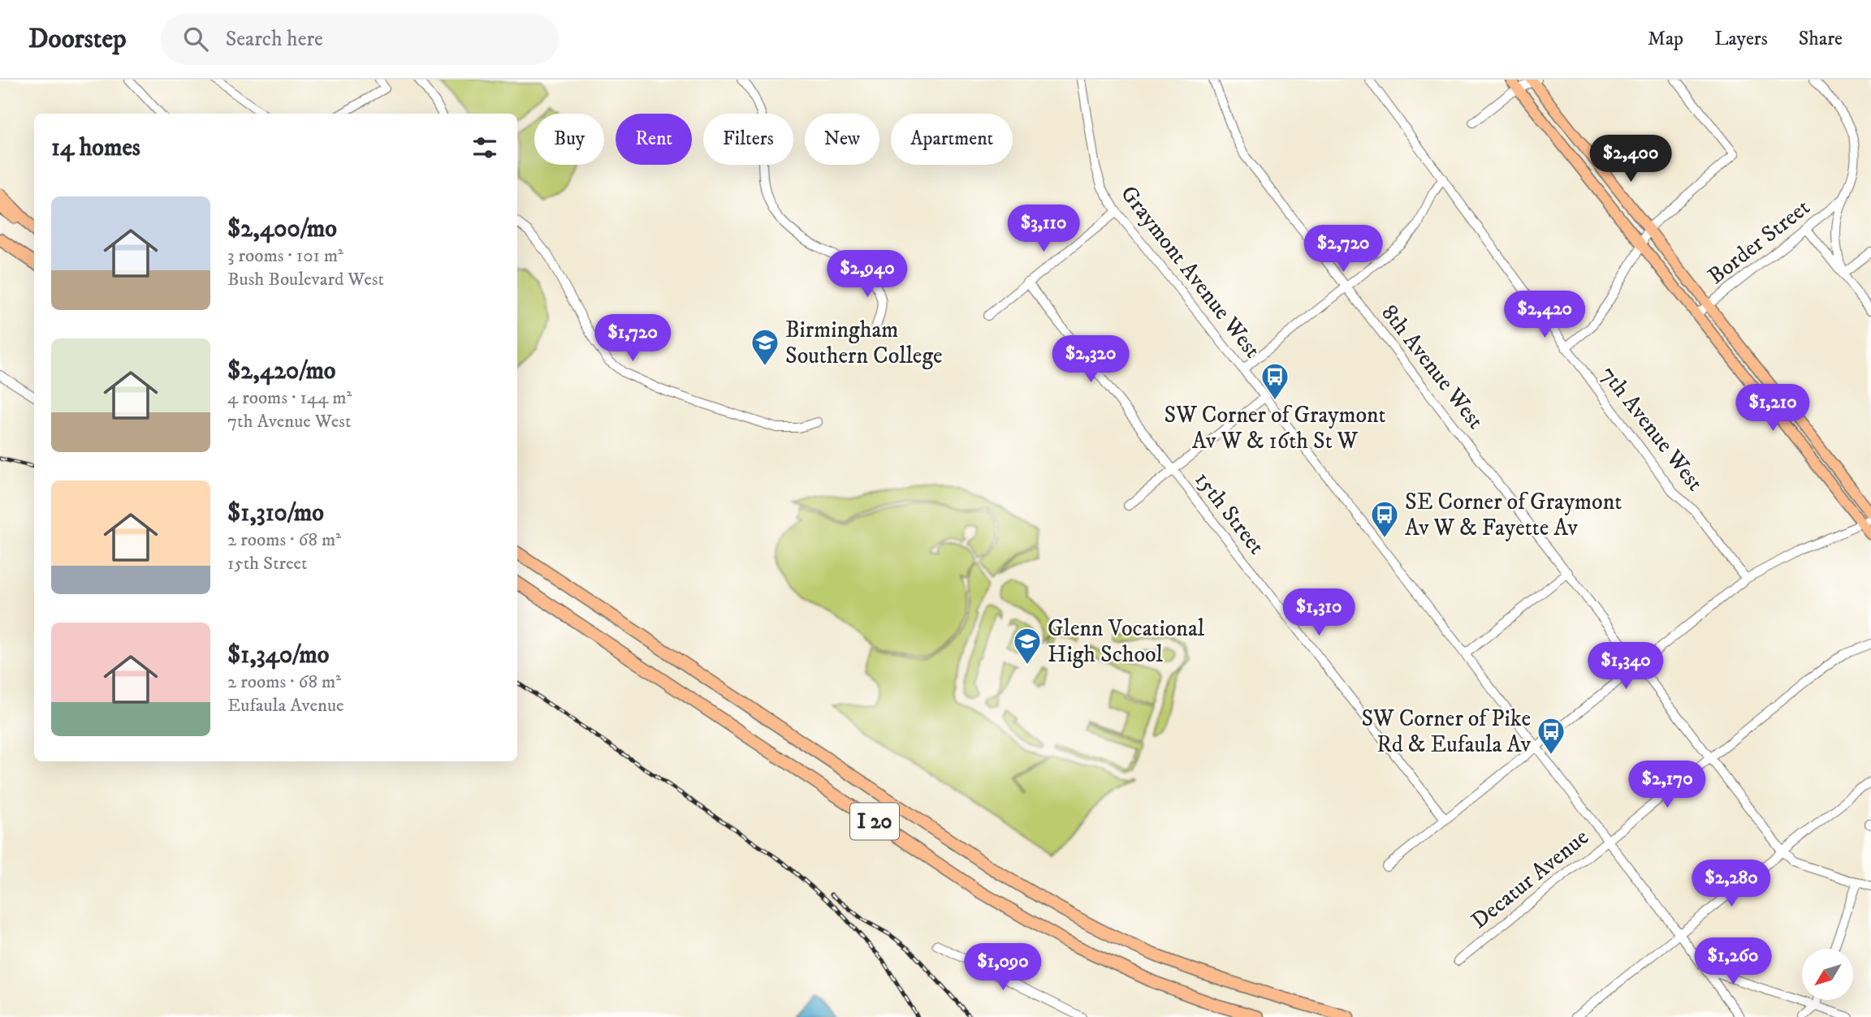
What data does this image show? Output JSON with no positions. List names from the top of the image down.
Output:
{
  "streets": {
    "highway": ["I 20"],
    "street": [
      "Border Street",
      "Graymont Avenue West",
      "8th Avenue West",
      "7th Avenue West",
      "15th Street",
      "Decatur Avenue"
    ]
  },
  "crossings": [
    ["Graymont Avenue West", "Decatur Avenue"],
    ["8th Avenue West", "Decatur Avenue"]
  ],
  "places": {
    "school or university": ["Birmingham Southern College", "Glenn Vocational High School"],
    "bus stop": ["SW Corner of Graymont Av W & 16th St W", "SE Corner of Graymont Av W & Fayette Av", "SW Corner of Pike Rd & Eufaula Av"]
  },
  "north": "bottom left",
  "page": {
    "header": "Doorstep",
    "search": "Search here",
    "nav": ["Map", "Layers", "Share"],
    "chip": [
      "Buy",
      "Rent",
      "Filters",
      "New",
      "Apartment"
    ],
    "heading": "14 homes",
    "price": [
      "$2,400",
      "$3,110",
      "$2,720",
      "$2,940",
      "$2,420",
      "$1,720",
      "$2,320",
      "$1,210",
      "$1,310",
      "$1,340",
      "$2,170",
      "$2,280",
      "$1,260",
      "$1,090"
    ],
    "list": [
      {
        "name": "$2,400/mo",
        "note": "3 rooms · 101 m² · Bush Boulevard West"
      },
      {
        "name": "$2,420/mo",
        "note": "4 rooms · 144 m² · 7th Avenue West"
      },
      {
        "name": "$1,310/mo",
        "note": "2 rooms · 68 m² · 15th Street"
      },
      {
        "name": "$1,340/mo",
        "note": "2 rooms · 68 m² · Eufaula Avenue"
      }
    ]
  }
}
